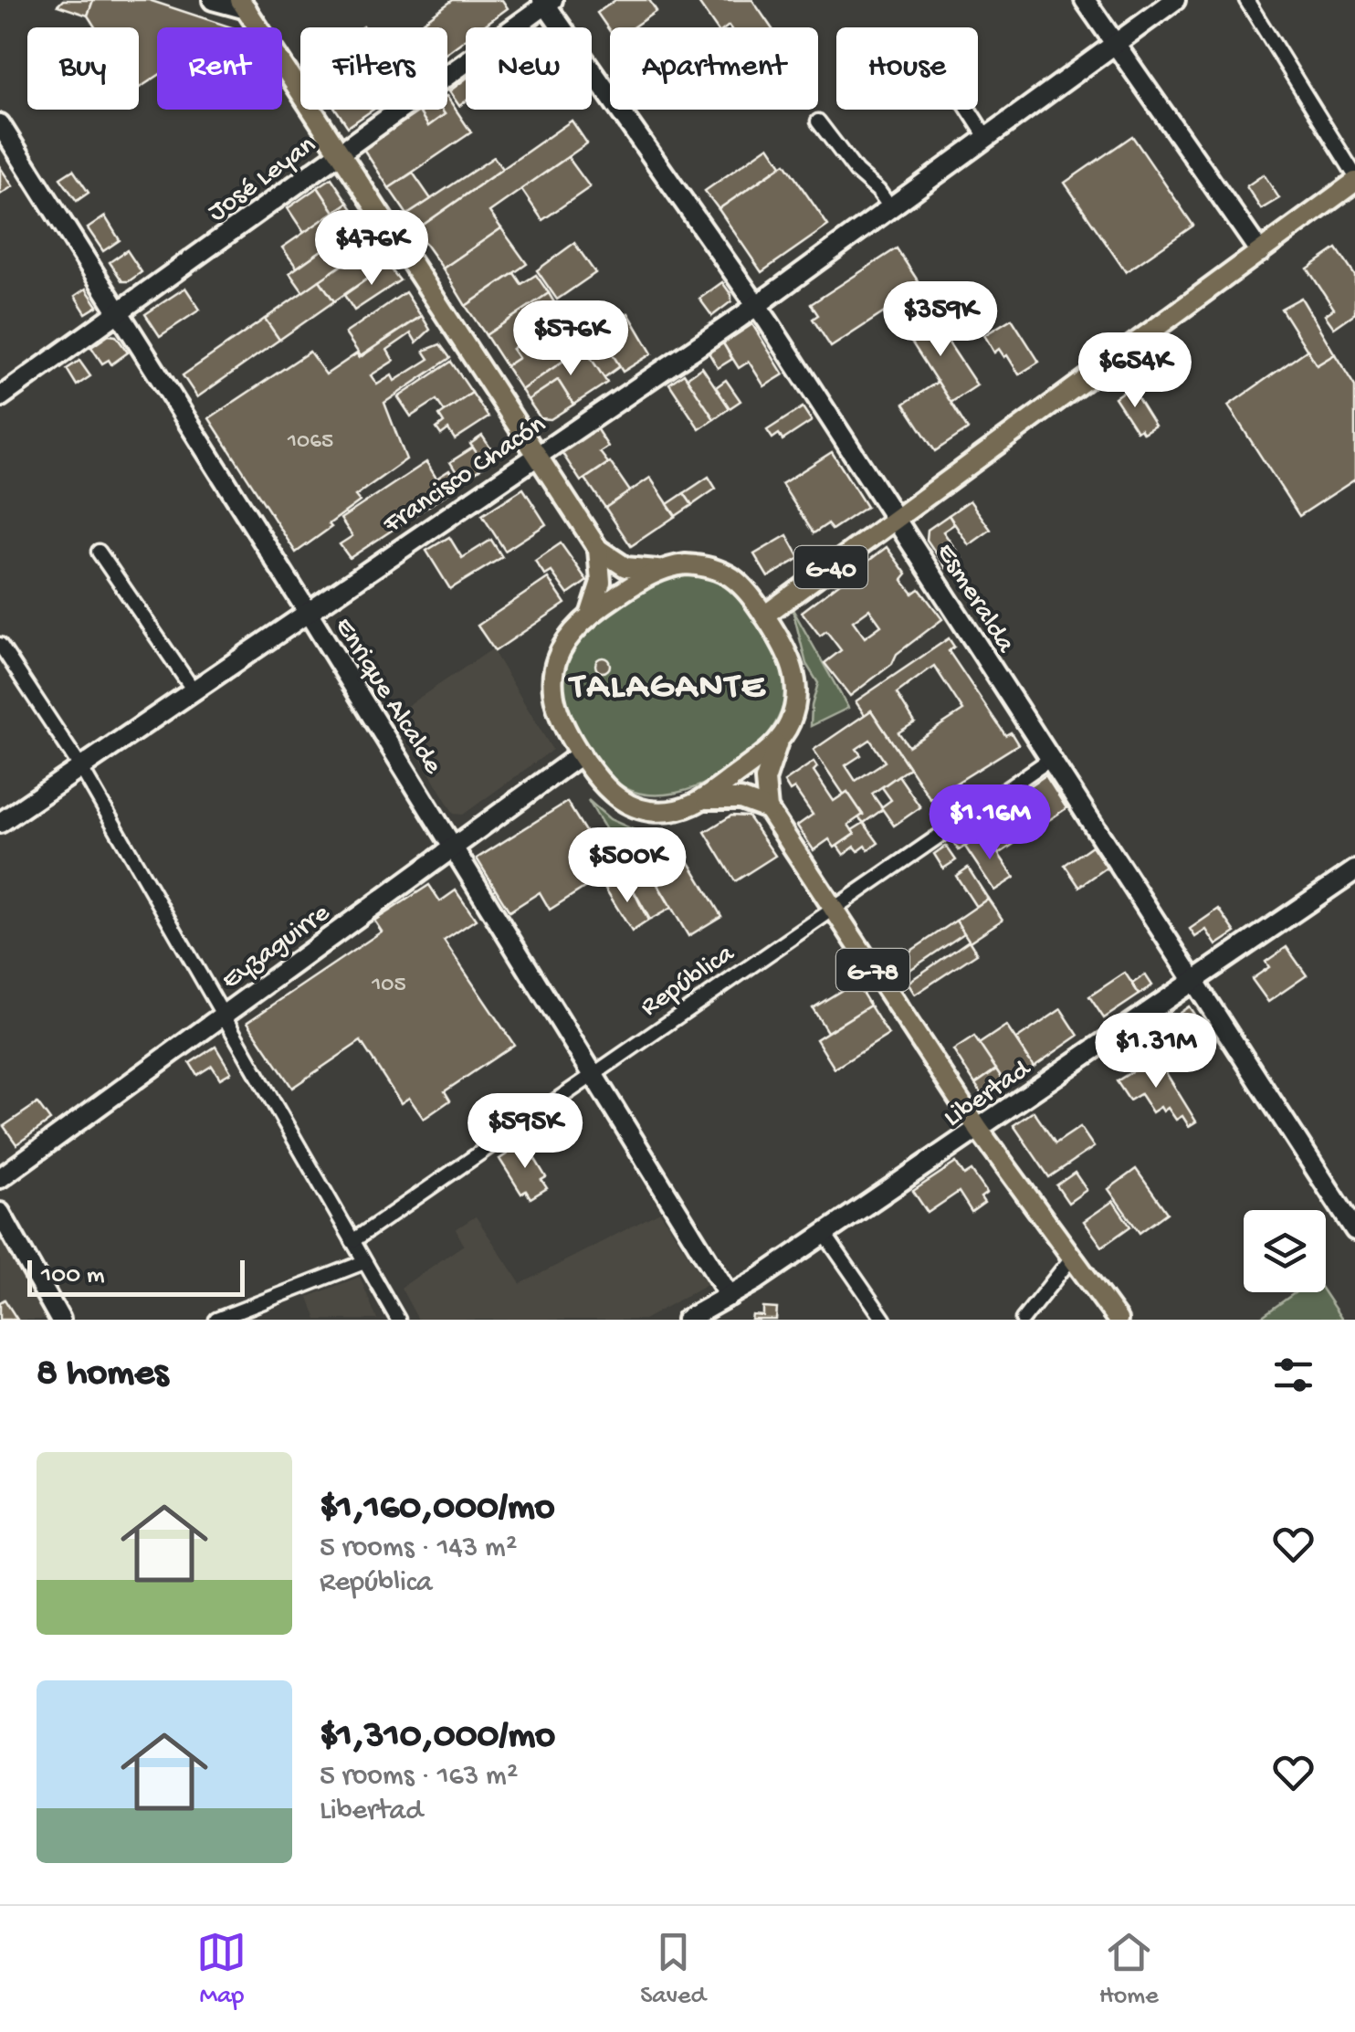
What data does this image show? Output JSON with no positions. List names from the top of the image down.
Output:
{
  "streets": {
    "main road": ["G-40", "G-78"],
    "street": [
      "José Leyan",
      "Francisco Chacón",
      "Esmeralda",
      "Enrique Alcalde",
      "Eyzaguirre",
      "República",
      "Libertad"
    ]
  },
  "crossings": [
    ["José Leyan", "Esmeralda"],
    ["José Leyan", "Enrique Alcalde"],
    ["Francisco Chacón", "Esmeralda"],
    ["Francisco Chacón", "Enrique Alcalde"],
    ["G-40", "Esmeralda"],
    ["G-40", "Eyzaguirre"],
    ["Esmeralda", "República"],
    ["Esmeralda", "Libertad"],
    ["Enrique Alcalde", "Eyzaguirre"],
    ["Enrique Alcalde", "República"],
    ["Enrique Alcalde", "Libertad"],
    ["G-78", "República"],
    ["G-78", "Libertad"]
  ],
  "districts": ["TALAGANTE"],
  "house_numbers": ["1065", "105"],
  "scale_bar": "100 m",
  "page": {
    "chip": [
      "Buy",
      "Rent",
      "Filters",
      "New",
      "Apartment",
      "House"
    ],
    "price": [
      "$476K",
      "$359K",
      "$576K",
      "$654K",
      "$1.16M",
      "$500K",
      "$1.31M",
      "$595K"
    ],
    "scale": "100 m",
    "heading": "8 homes",
    "list": [
      {
        "name": "$1,160,000/mo",
        "note": "5 rooms · 143 m² · República"
      },
      {
        "name": "$1,310,000/mo",
        "note": "5 rooms · 163 m² · Libertad"
      }
    ],
    "tabs": ["Map", "Saved", "Home"]
  }
}
